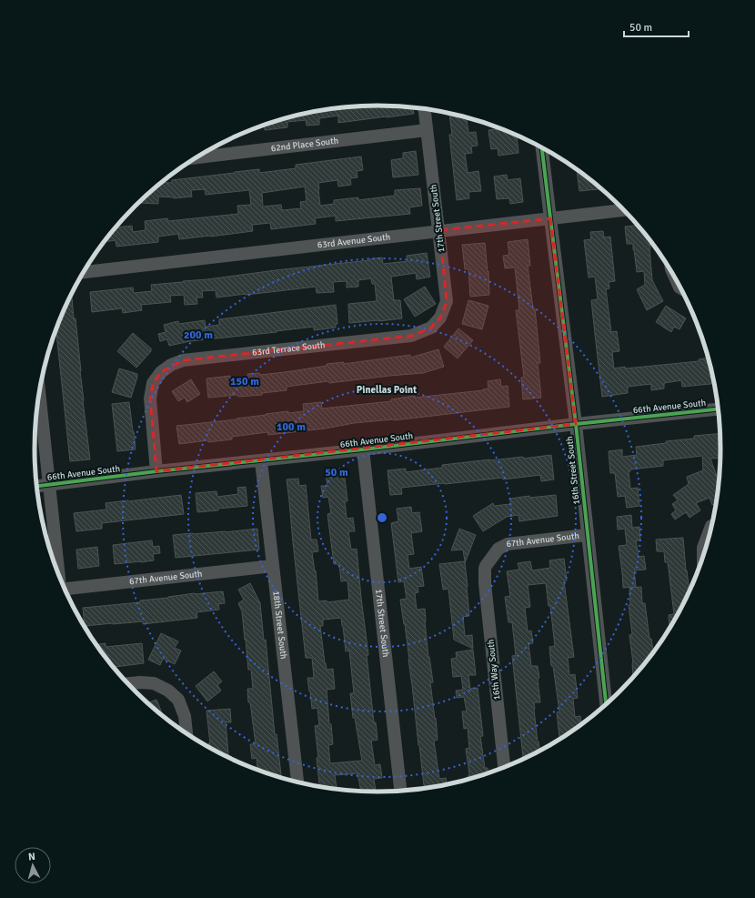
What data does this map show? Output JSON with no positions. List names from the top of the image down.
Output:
{
  "streets": {
    "street": [
      "62nd Place South",
      "17th Street South",
      "63rd Avenue South",
      "63rd Terrace South",
      "66th Avenue South",
      "16th Street South",
      "67th Avenue South",
      "18th Street South",
      "16th Way South"
    ]
  },
  "crossings": [
    ["62nd Place South", "17th Street South"],
    ["17th Street South", "63rd Avenue South"],
    ["17th Street South", "63rd Terrace South"],
    ["17th Street South", "66th Avenue South"],
    ["63rd Avenue South", "16th Street South"],
    ["63rd Terrace South", "66th Avenue South"],
    ["66th Avenue South", "16th Street South"],
    ["66th Avenue South", "18th Street South"],
    ["16th Street South", "67th Avenue South"],
    ["67th Avenue South", "18th Street South"],
    ["67th Avenue South", "16th Way South"]
  ],
  "districts": ["Pinellas Point"],
  "scale_bar": "50 m",
  "north": "top",
  "rings": [
    "200 m",
    "150 m",
    "100 m",
    "50 m"
  ]
}
